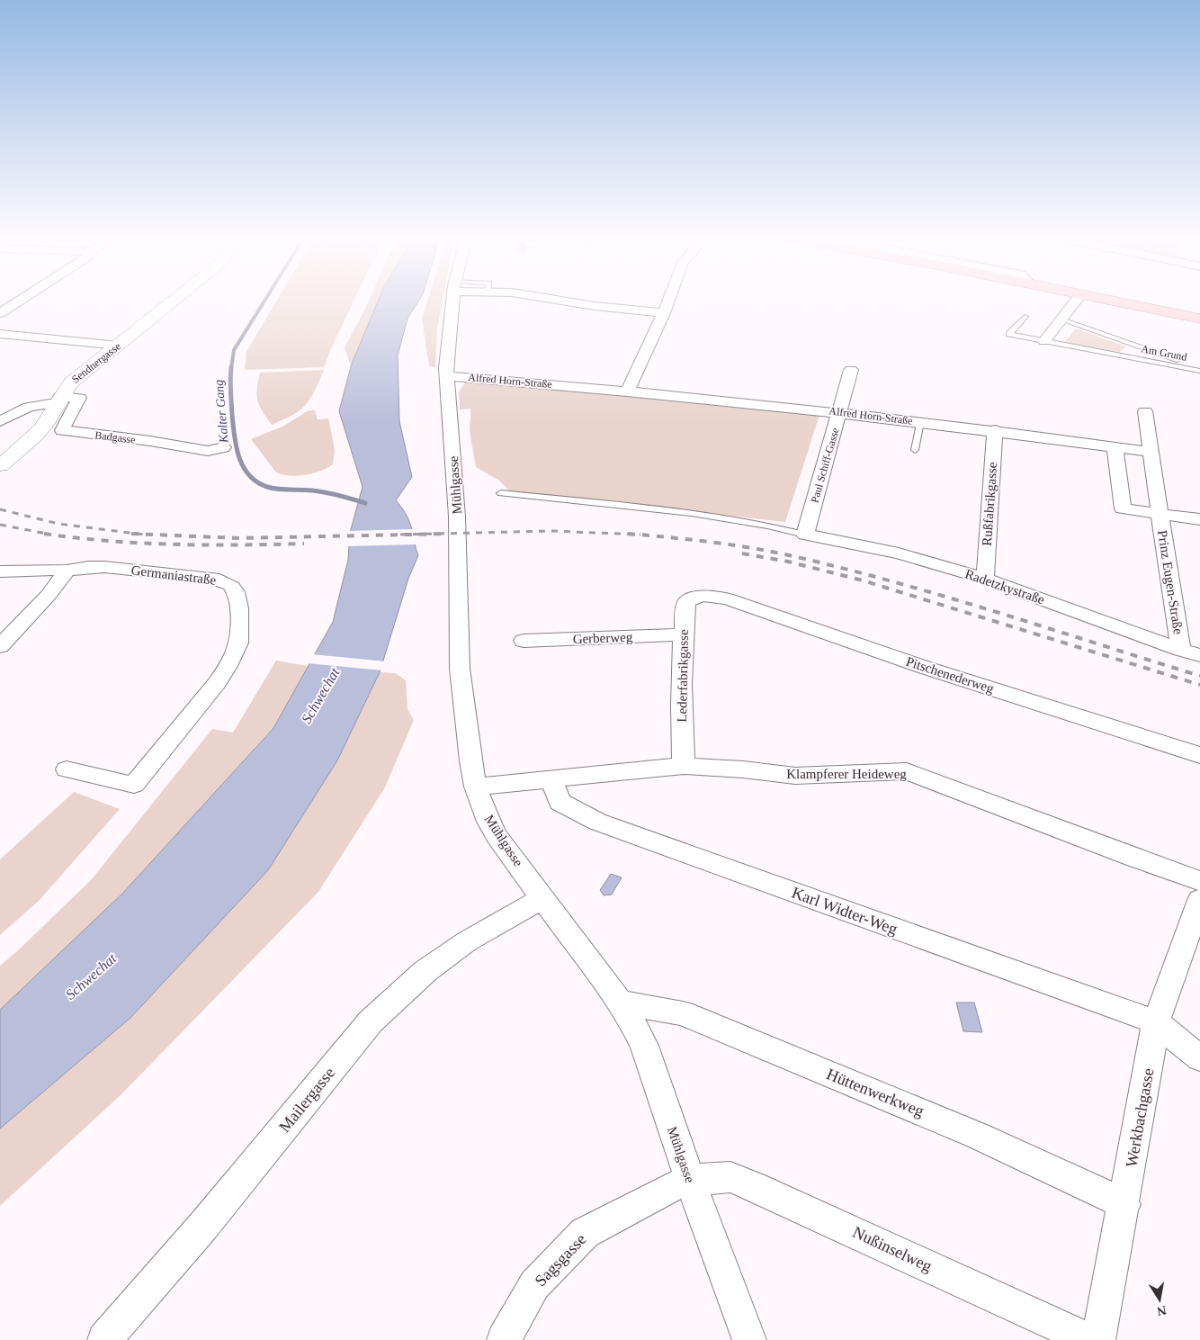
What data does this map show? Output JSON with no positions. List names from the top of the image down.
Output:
{
  "streets": {
    "street": [
      "Sendnergasse",
      "Alfred Horn-Straße",
      "Badgasse",
      "Paul Schiff-Gasse",
      "Mühlgasse",
      "Rußfabrikgasse",
      "Germaniastraße",
      "Prinz Eugen-Straße",
      "Radetzkystraße",
      "Gerberweg",
      "Pitschenederweg",
      "Lederfabrikgasse",
      "Klampferer Heideweg",
      "Karl Widter-Weg",
      "Hüttenwerkweg",
      "Mailergasse",
      "Werkbachgasse",
      "Nußinselweg",
      "Sagsgasse"
    ],
    "lane": ["Am Grund"]
  },
  "crossings": [
    ["Sendnergasse", "Badgasse"],
    ["Alfred Horn-Straße", "Paul Schiff-Gasse"],
    ["Alfred Horn-Straße", "Mühlgasse"],
    ["Alfred Horn-Straße", "Rußfabrikgasse"],
    ["Alfred Horn-Straße", "Prinz Eugen-Straße"],
    ["Paul Schiff-Gasse", "Radetzkystraße"],
    ["Mühlgasse", "Klampferer Heideweg"],
    ["Mühlgasse", "Hüttenwerkweg"],
    ["Mühlgasse", "Mailergasse"],
    ["Mühlgasse", "Nußinselweg"],
    ["Mühlgasse", "Sagsgasse"],
    ["Rußfabrikgasse", "Radetzkystraße"],
    ["Prinz Eugen-Straße", "Radetzkystraße"],
    ["Gerberweg", "Lederfabrikgasse"],
    ["Pitschenederweg", "Lederfabrikgasse"],
    ["Lederfabrikgasse", "Klampferer Heideweg"],
    ["Klampferer Heideweg", "Karl Widter-Weg"],
    ["Karl Widter-Weg", "Werkbachgasse"],
    ["Hüttenwerkweg", "Werkbachgasse"],
    ["Nußinselweg", "Sagsgasse"]
  ],
  "water": ["Kalter Gang", "Schwechat"],
  "north": "bottom"
}
